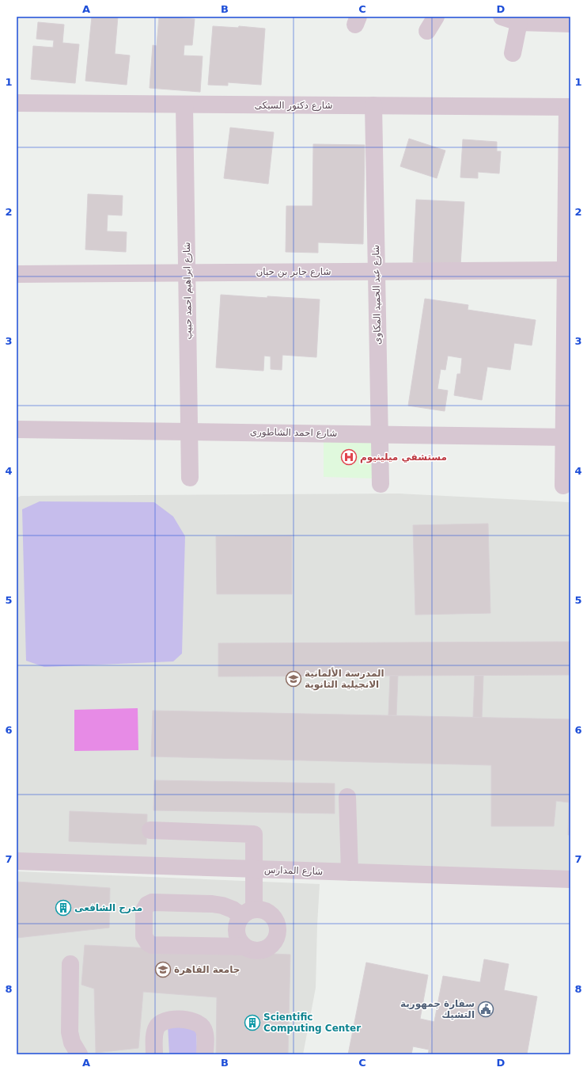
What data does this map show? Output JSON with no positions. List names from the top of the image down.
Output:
{
  "streets": {
    "street": [
      "شارع دكتور السبكى",
      "شارع جابر بن حيان",
      "شارع ابراهيم احمد حبيب",
      "شارع عبد الحميد المكاوى",
      "شارع احمد الشاطورى",
      "شارع المدارس"
    ]
  },
  "crossings": [
    ["شارع دكتور السبكى", "شارع ابراهيم احمد حبيب"],
    ["شارع دكتور السبكى", "شارع عبد الحميد المكاوى"],
    ["شارع جابر بن حيان", "شارع ابراهيم احمد حبيب"],
    ["شارع جابر بن حيان", "شارع عبد الحميد المكاوى"],
    ["شارع ابراهيم احمد حبيب", "شارع احمد الشاطورى"],
    ["شارع عبد الحميد المكاوى", "شارع احمد الشاطورى"]
  ],
  "places": {
    "hospital": ["مستشفي ميلينيوم"],
    "school or university": ["المدرسة الألمانية الانجيلية الثانوية", "جامعة القاهرة"],
    "building": ["مدرج الشافعى", "Scientific Computing Center"],
    "public building": ["سفارة جمهورية التشيك"]
  },
  "grid": {
    "columns": [
      "A",
      "B",
      "C",
      "D"
    ],
    "rows": [
      "1",
      "2",
      "3",
      "4",
      "5",
      "6",
      "7",
      "8"
    ]
  }
}
